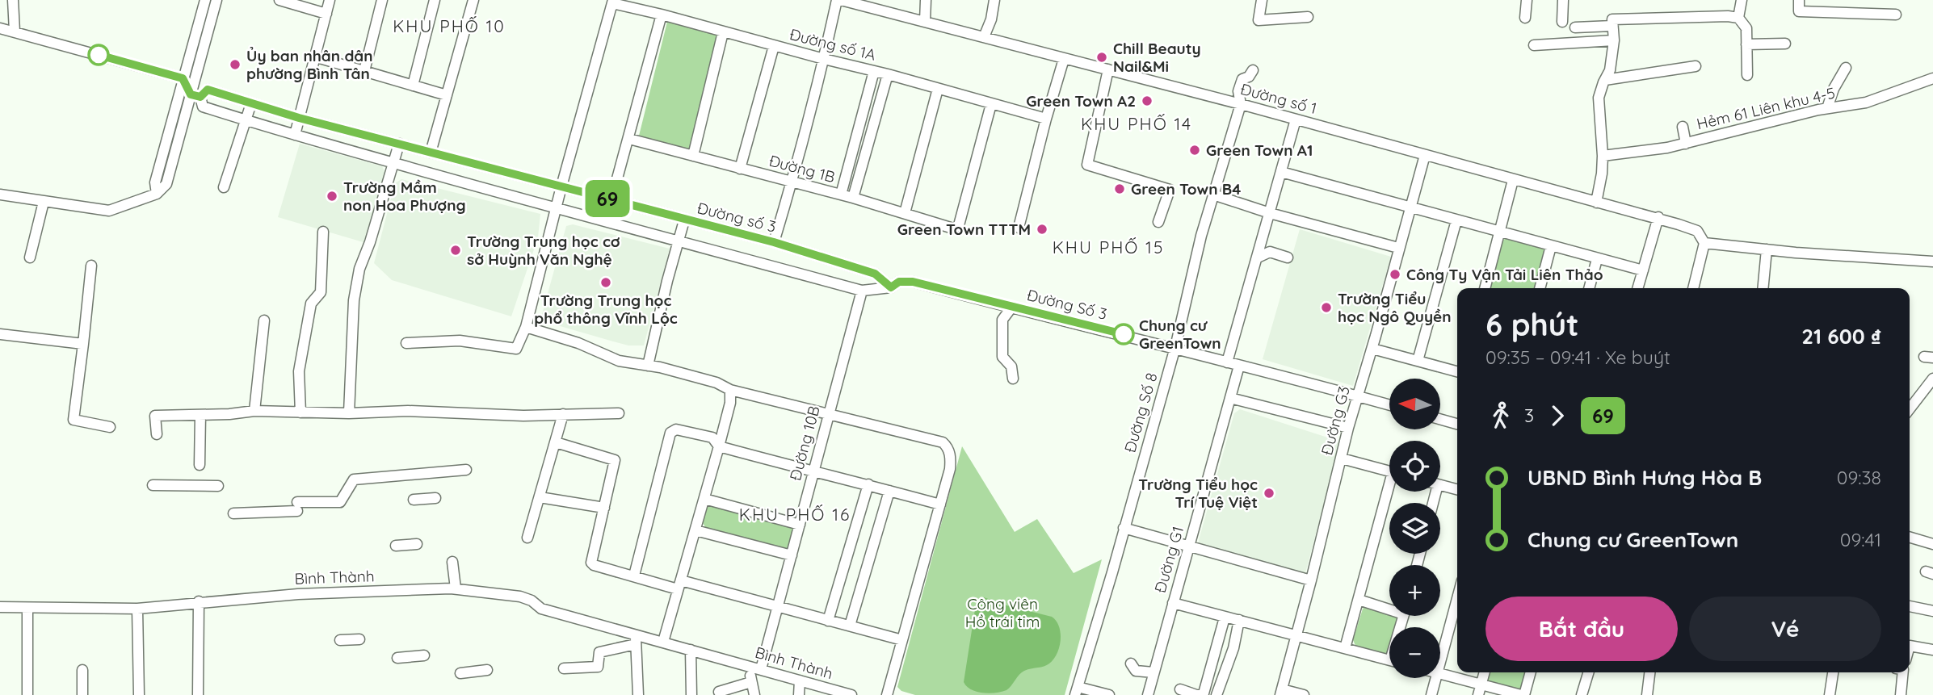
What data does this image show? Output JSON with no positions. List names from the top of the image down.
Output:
{
  "streets": {
    "street": [
      "Đường số 1A",
      "Đường số 1",
      "Hẻm 61 Liên khu 4-5",
      "Đường 1B",
      "Đường số 3",
      "Đường Số 3",
      "Đường Số 8",
      "Đường G3",
      "Đường 10B",
      "Đường G1",
      "Bình Thành"
    ]
  },
  "crossings": [
    ["Đường số 1A", "Đường 1B"],
    ["Đường số 1", "Đường Số 8"],
    ["Đường số 1", "Đường G3"],
    ["Đường số 3", "Đường Số 3"],
    ["Đường Số 3", "Đường Số 8"],
    ["Đường Số 3", "Đường G3"],
    ["Đường Số 3", "Đường G1"],
    ["Đường 10B", "Bình Thành"]
  ],
  "districts": [
    "KHU PHỐ 10",
    "KHU PHỐ 14",
    "KHU PHỐ 15",
    "KHU PHỐ 16"
  ],
  "parks": ["Công viên Hồ trái tim"],
  "places": [
    "Chill Beauty Nail&Mi",
    "Ủy ban nhân dân phường Bình Tân",
    "Green Town A2",
    "Green Town A1",
    "Green Town B4",
    "Trường Mầm non Hoa Phượng",
    "Green Town TTTM",
    "Trường Trung học cơ sở Huỳnh Văn Nghệ",
    "Công Ty Vận Tải Liên Thảo",
    "Trường Trung học phổ thông Vĩnh Lộc",
    "Trường Tiểu học Ngô Quyền",
    "Chung cư GreenTown",
    "Trường Tiểu học Trí Tuệ Việt"
  ],
  "lines": ["bus line 69"],
  "north": "left",
  "page": {
    "on_map": "69",
    "heading": ["6 phút", "09:35 – 09:41 · Xe buýt", "21 600 ₫"],
    "map_buttons": ["+", "−"],
    "legs": ["3", "69"],
    "list": [
      {
        "name": "UBND Bình Hưng Hòa B",
        "value": "09:38"
      },
      {
        "name": "Chung cư GreenTown",
        "value": "09:41"
      }
    ],
    "buttons": ["Bắt đầu", "Vé"]
  }
}
